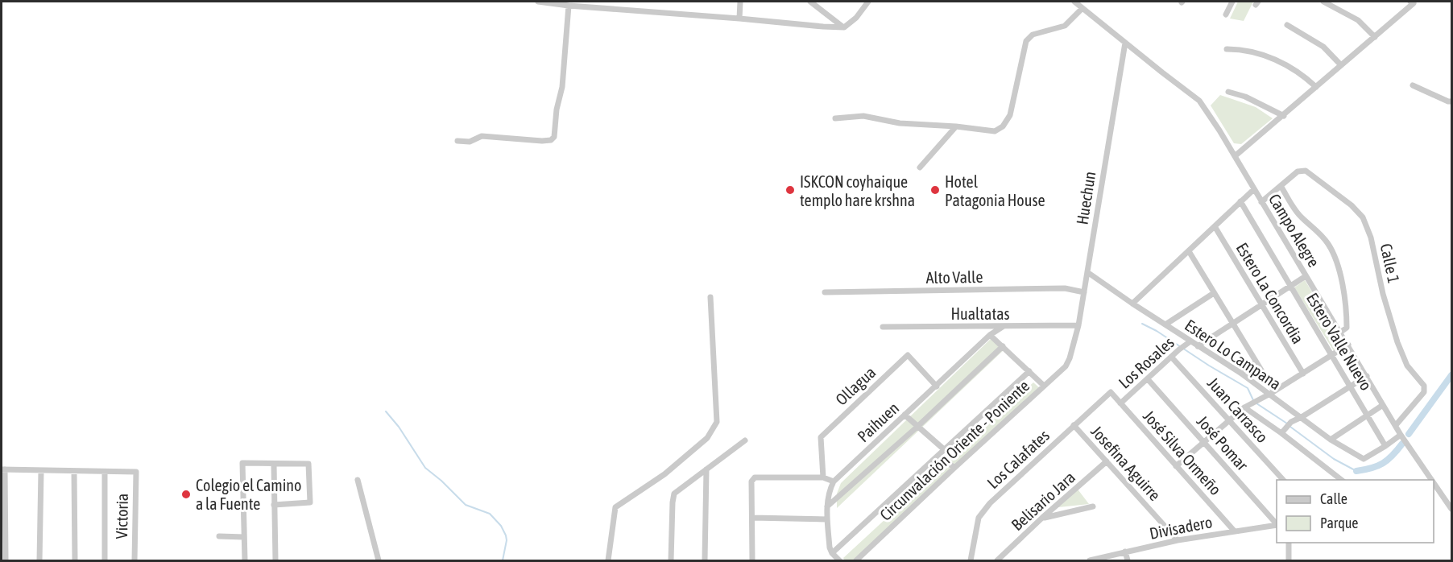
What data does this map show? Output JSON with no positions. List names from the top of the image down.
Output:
{
  "streets": {
    "street": [
      "Huechun",
      "Campo Alegre",
      "Calle 1",
      "Alto Valle",
      "Estero La Concordia",
      "Hualtatas",
      "Estero Valle Nuevo",
      "Estero Lo Campana",
      "Los Rosales",
      "Ollagua",
      "Juan Carrasco",
      "Paihuen",
      "José Pomar",
      "Circunvalación Oriente - Poniente",
      "José Silva Ormeño",
      "Los Calafates",
      "Josefina Aguirre",
      "Belisario Jara",
      "Victoria",
      "Divisadero"
    ]
  },
  "crossings": [
    ["Huechun", "Campo Alegre"],
    ["Huechun", "Alto Valle"],
    ["Huechun", "Hualtatas"],
    ["Huechun", "Estero Lo Campana"],
    ["Huechun", "Circunvalación Oriente - Poniente"],
    ["Campo Alegre", "Calle 1"],
    ["Hualtatas", "Paihuen"],
    ["Estero Valle Nuevo", "Estero Lo Campana"],
    ["Estero Lo Campana", "Los Rosales"],
    ["Los Rosales", "Juan Carrasco"],
    ["Los Rosales", "José Pomar"],
    ["Los Rosales", "José Silva Ormeño"],
    ["Ollagua", "Paihuen"],
    ["José Silva Ormeño", "Los Calafates"],
    ["José Silva Ormeño", "Divisadero"],
    ["Los Calafates", "Josefina Aguirre"],
    ["Josefina Aguirre", "Belisario Jara"],
    ["Josefina Aguirre", "Divisadero"]
  ],
  "places": ["ISKCON coyhaique templo hare krshna", "Hotel Patagonia House", "Colegio el Camino a la Fuente"],
  "legend": ["Calle", "Parque"]
}
